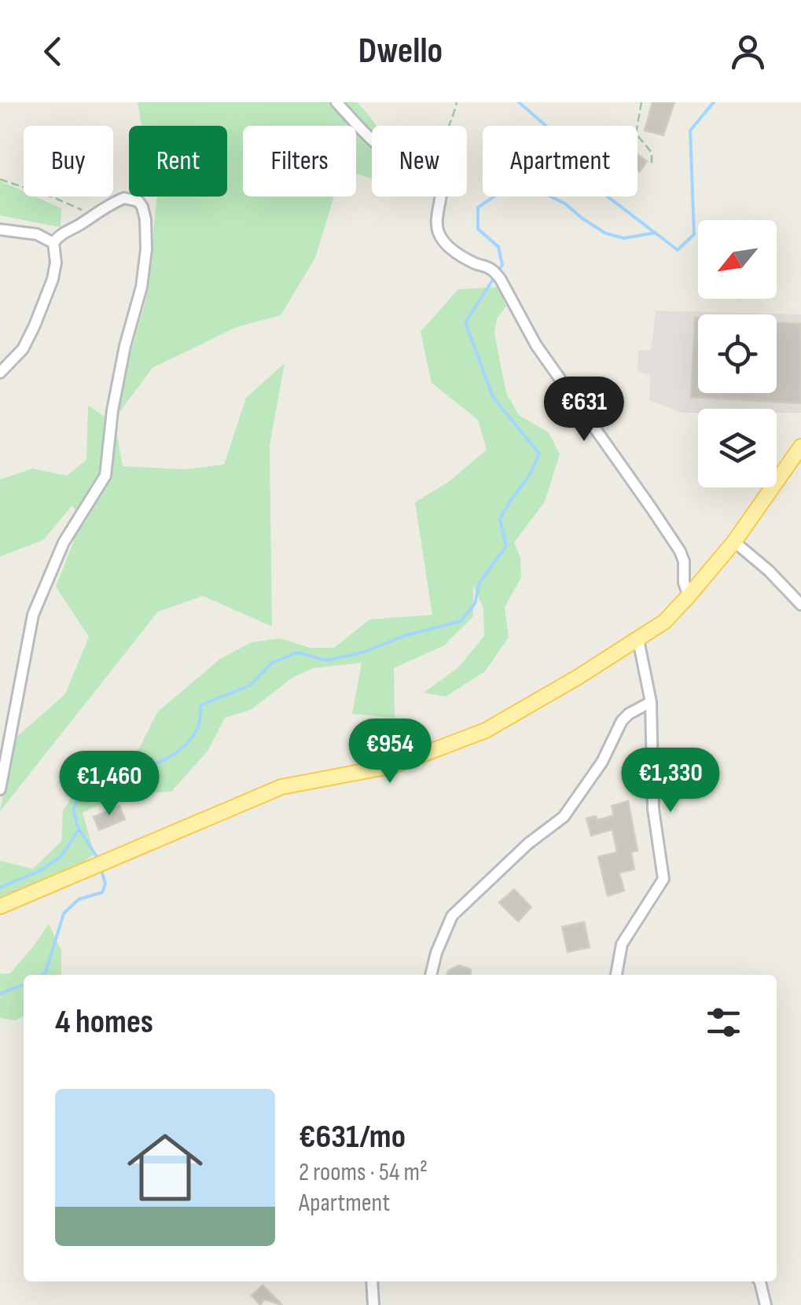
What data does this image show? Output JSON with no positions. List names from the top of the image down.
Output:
{
  "north": "bottom left",
  "page": {
    "header": "Dwello",
    "chip": [
      "Buy",
      "Rent",
      "Filters",
      "New",
      "Apartment"
    ],
    "price": [
      "€631",
      "€954",
      "€1,330",
      "€1,460"
    ],
    "heading": "4 homes",
    "list": [
      {
        "name": "€631/mo",
        "note": "2 rooms · 54 m² · Apartment"
      }
    ]
  }
}
